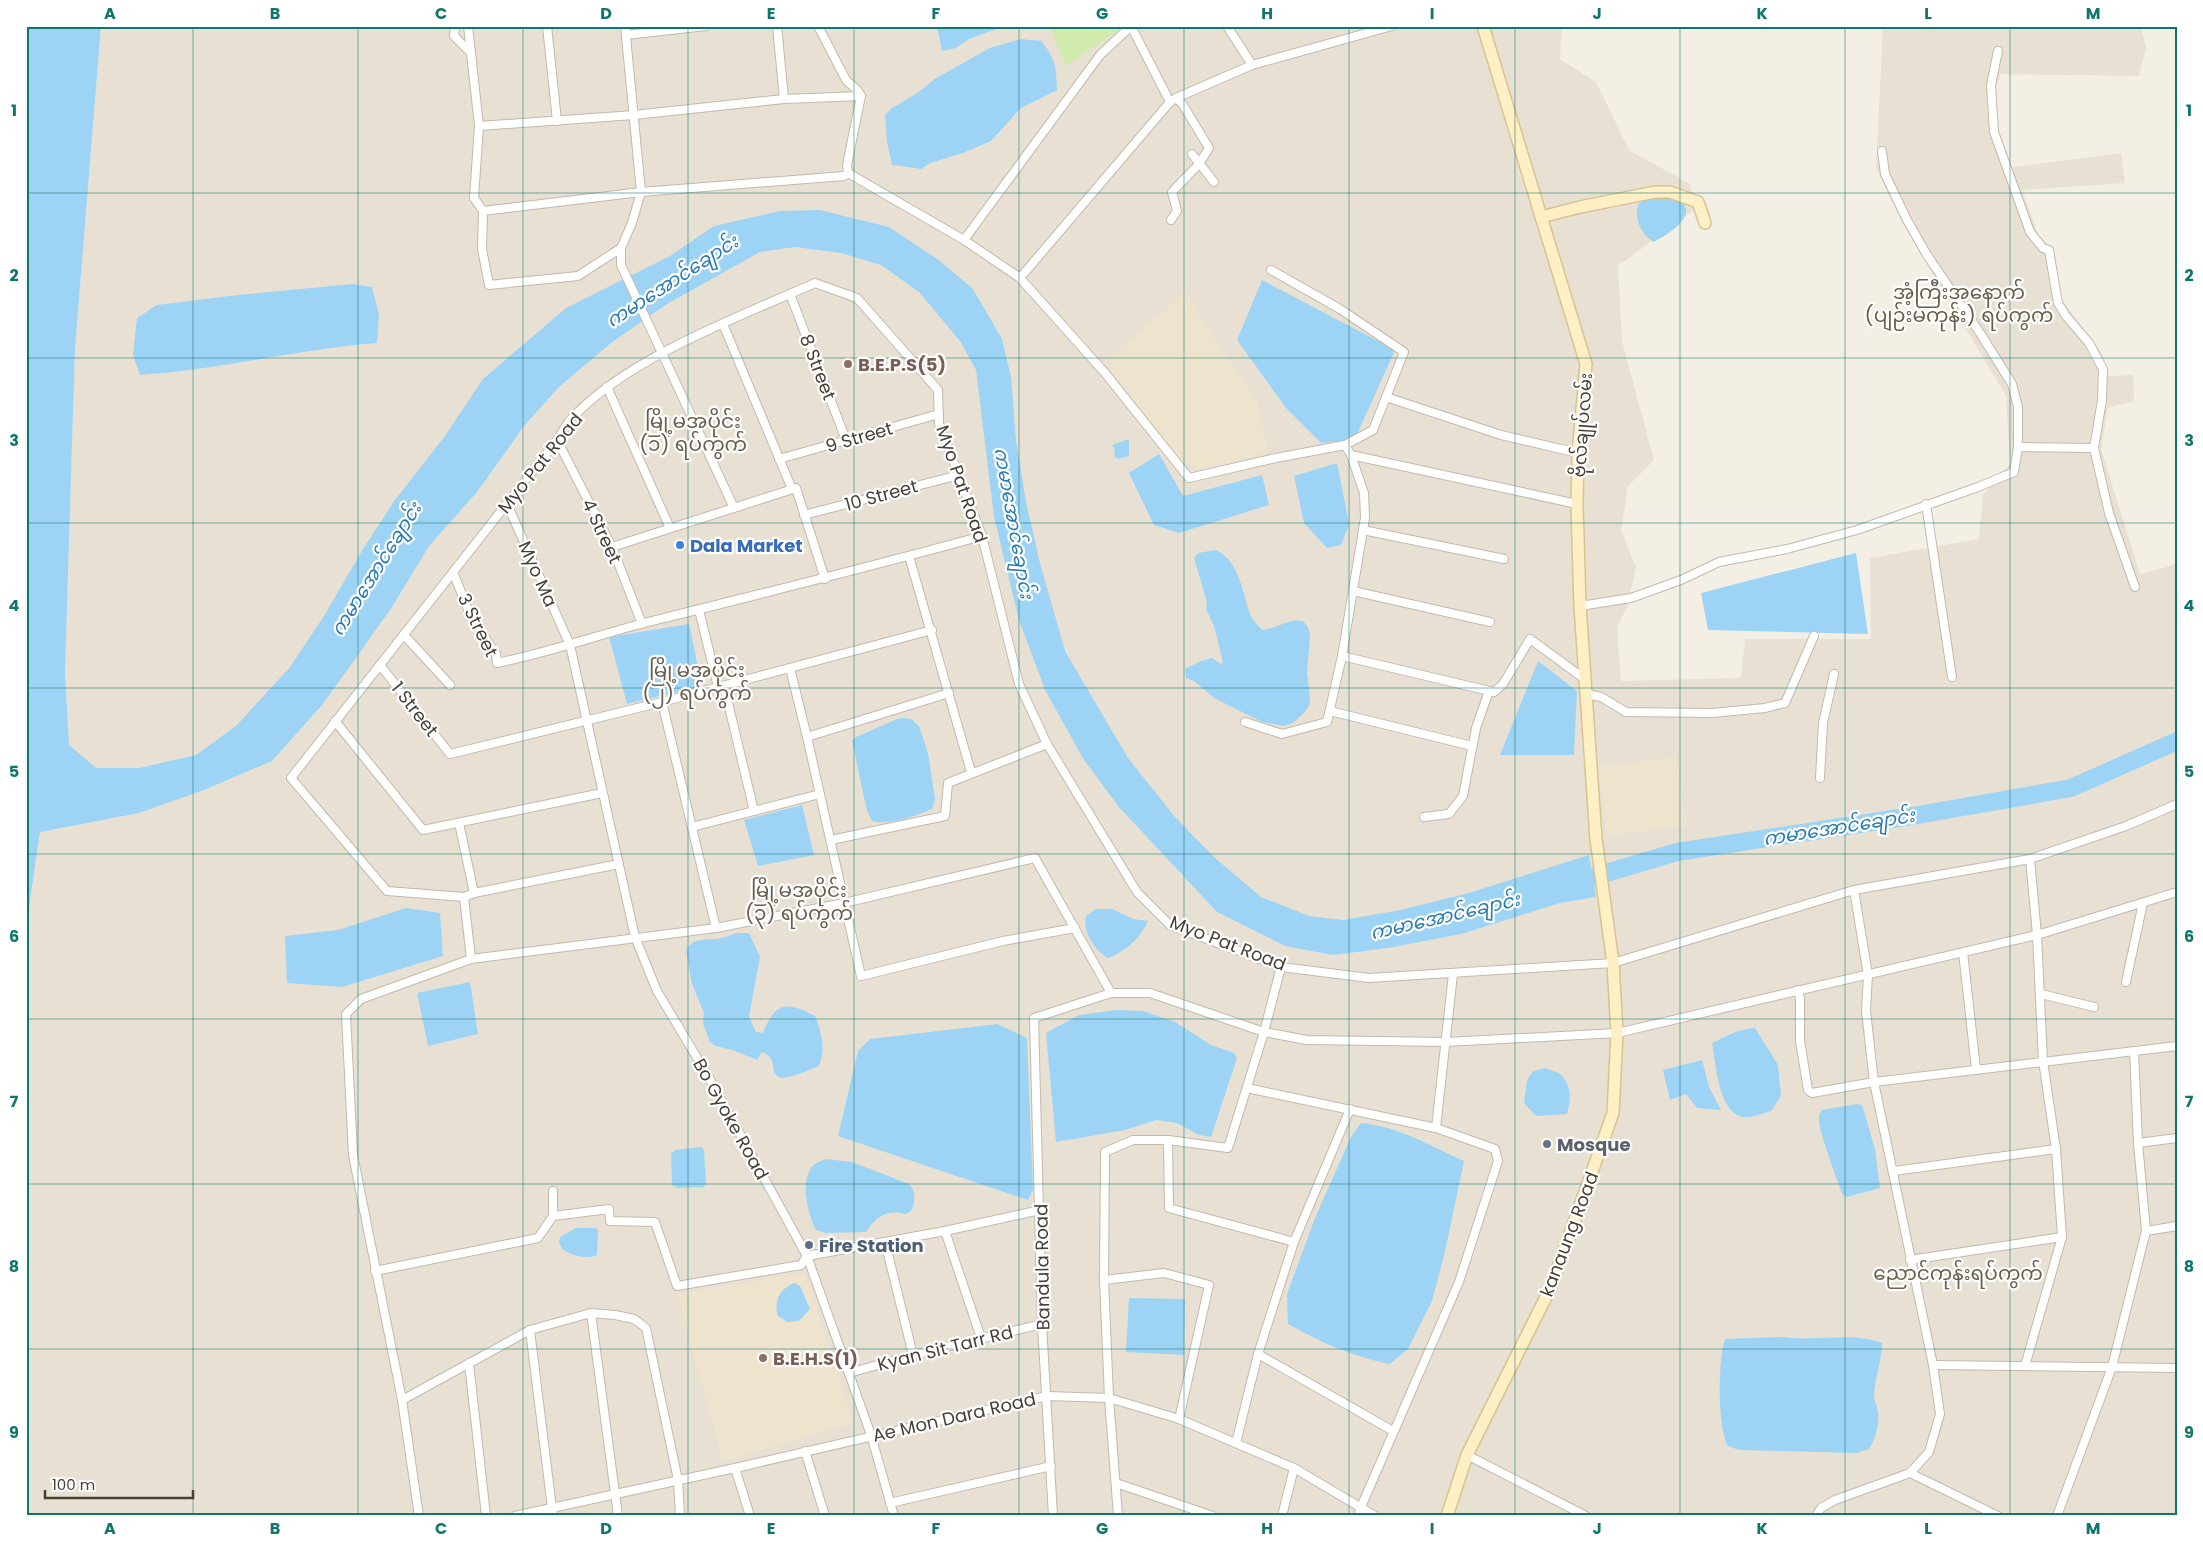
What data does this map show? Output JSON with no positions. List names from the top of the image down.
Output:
{
  "streets": {
    "street": [
      "8 Street",
      "ဗိုလ်ချုပ်လမ်း",
      "9 Street",
      "Myo Pat Road",
      "10 Street",
      "4 Street",
      "Myo Ma",
      "3 Street",
      "1 Street",
      "Bo Gyoke Road",
      "kanaung Road",
      "Bandula Road",
      "Kyan Sit Tarr Rd",
      "Ae Mon Dara Road"
    ]
  },
  "crossings": [
    ["8 Street", "9 Street"],
    ["8 Street", "Myo Pat Road"],
    ["ဗိုလ်ချုပ်လမ်း", "kanaung Road"],
    ["9 Street", "Myo Pat Road"],
    ["Myo Pat Road", "10 Street"],
    ["Myo Pat Road", "4 Street"],
    ["Myo Pat Road", "Myo Ma"],
    ["Myo Pat Road", "3 Street"],
    ["Myo Pat Road", "1 Street"],
    ["Myo Pat Road", "kanaung Road"],
    ["Myo Ma", "3 Street"],
    ["Myo Ma", "1 Street"],
    ["Myo Ma", "Bo Gyoke Road"],
    ["1 Street", "Bo Gyoke Road"],
    ["Bo Gyoke Road", "Kyan Sit Tarr Rd"],
    ["Bo Gyoke Road", "Ae Mon Dara Road"],
    ["Bandula Road", "Kyan Sit Tarr Rd"],
    ["Bandula Road", "Ae Mon Dara Road"]
  ],
  "districts": [
    "အံ့ကြီးအနောက် (ပျဉ်းမကုန်း) ရပ်ကွက်",
    "မြို့မအပိုင်း (၁) ရပ်ကွက်",
    "မြို့မအပိုင်း (၂) ရပ်ကွက်",
    "မြို့မအပိုင်း (၃) ရပ်ကွက်",
    "ညောင်ကုန်းရပ်ကွက်"
  ],
  "water": ["ကမာအောင်ချောင်း"],
  "places": [
    "B.E.P.S(5)",
    "Dala Market",
    "Mosque",
    "Fire Station",
    "B.E.H.S(1)"
  ],
  "scale_bar": "100 m",
  "grid": {
    "columns": [
      "A",
      "B",
      "C",
      "D",
      "E",
      "F",
      "G",
      "H",
      "I",
      "J",
      "K",
      "L",
      "M"
    ],
    "rows": [
      "1",
      "2",
      "3",
      "4",
      "5",
      "6",
      "7",
      "8",
      "9"
    ]
  }
}
